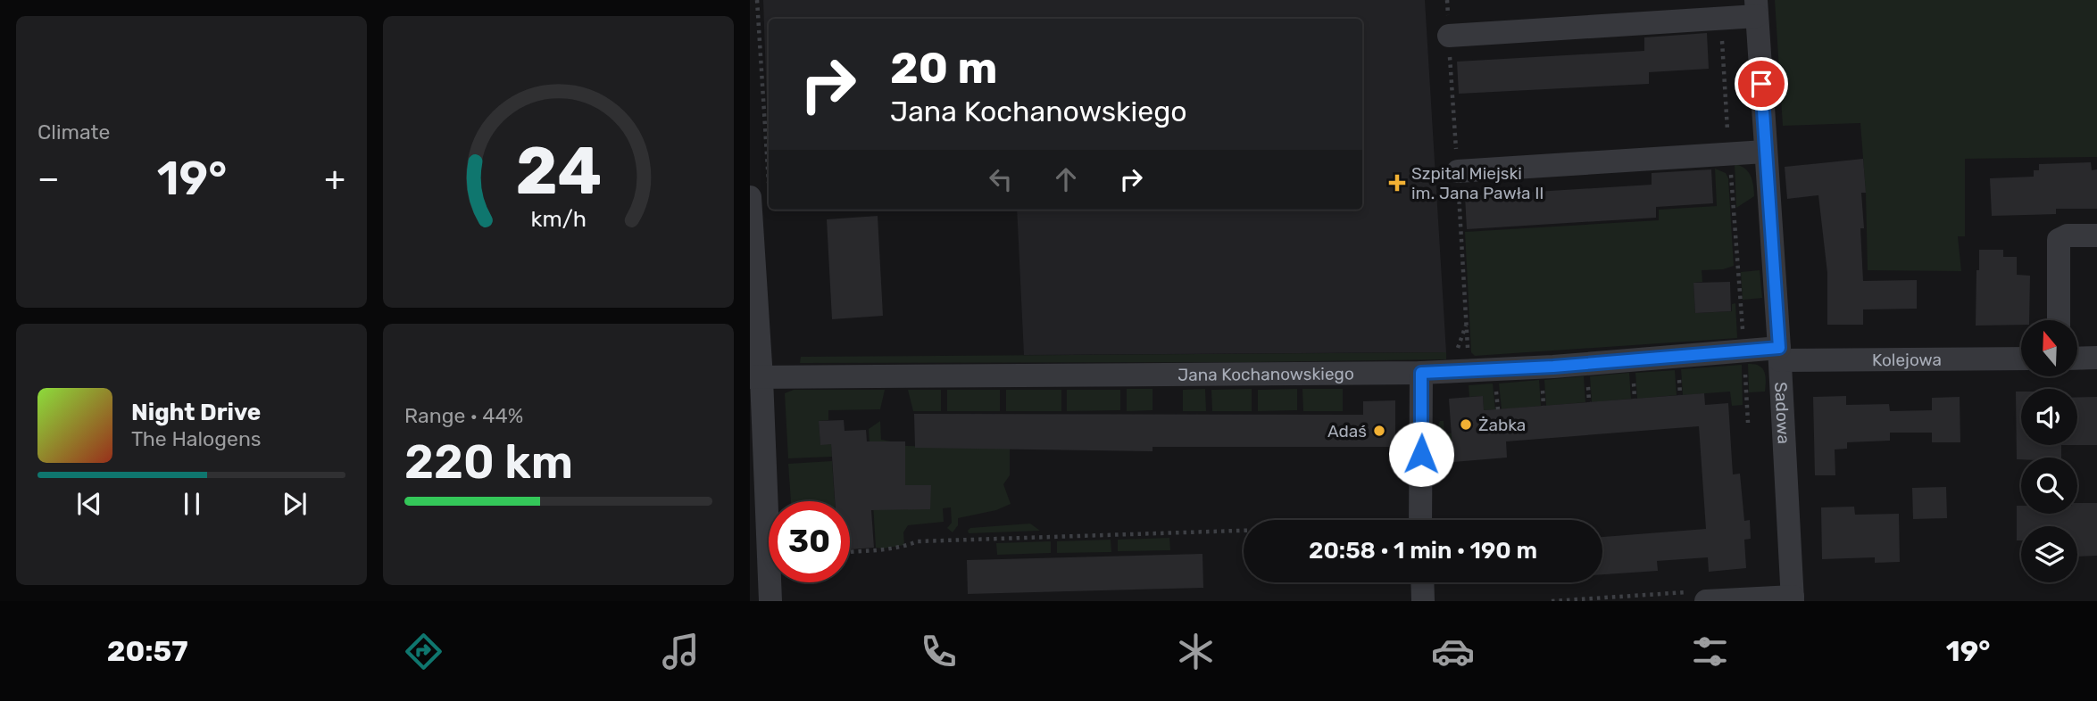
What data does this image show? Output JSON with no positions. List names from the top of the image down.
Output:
{
  "streets": {
    "street": ["Kolejowa", "Jana Kochanowskiego", "Sadowa"]
  },
  "crossings": [
    ["Kolejowa", "Jana Kochanowskiego"],
    ["Kolejowa", "Sadowa"],
    ["Jana Kochanowskiego", "Sadowa"]
  ],
  "places": {
    "health": ["Szpital Miejski im. Jana Pawła II"],
    "other": ["Żabka", "Adaś"]
  },
  "north": "top",
  "page": {
    "tile": [
      "Climate",
      ["Range · 44%", "220 km"]
    ],
    "turn": ["20 m", "Jana Kochanowskiego"],
    "heat": ["−", "19°", "+"],
    "song": ["Night Drive", "The Halogens"],
    "limit": "30",
    "trip": "20:58 · 1 min · 190 m",
    "tabs": ["20:57", "19°"],
    "gauge": ["24", "km/h"]
  }
}
